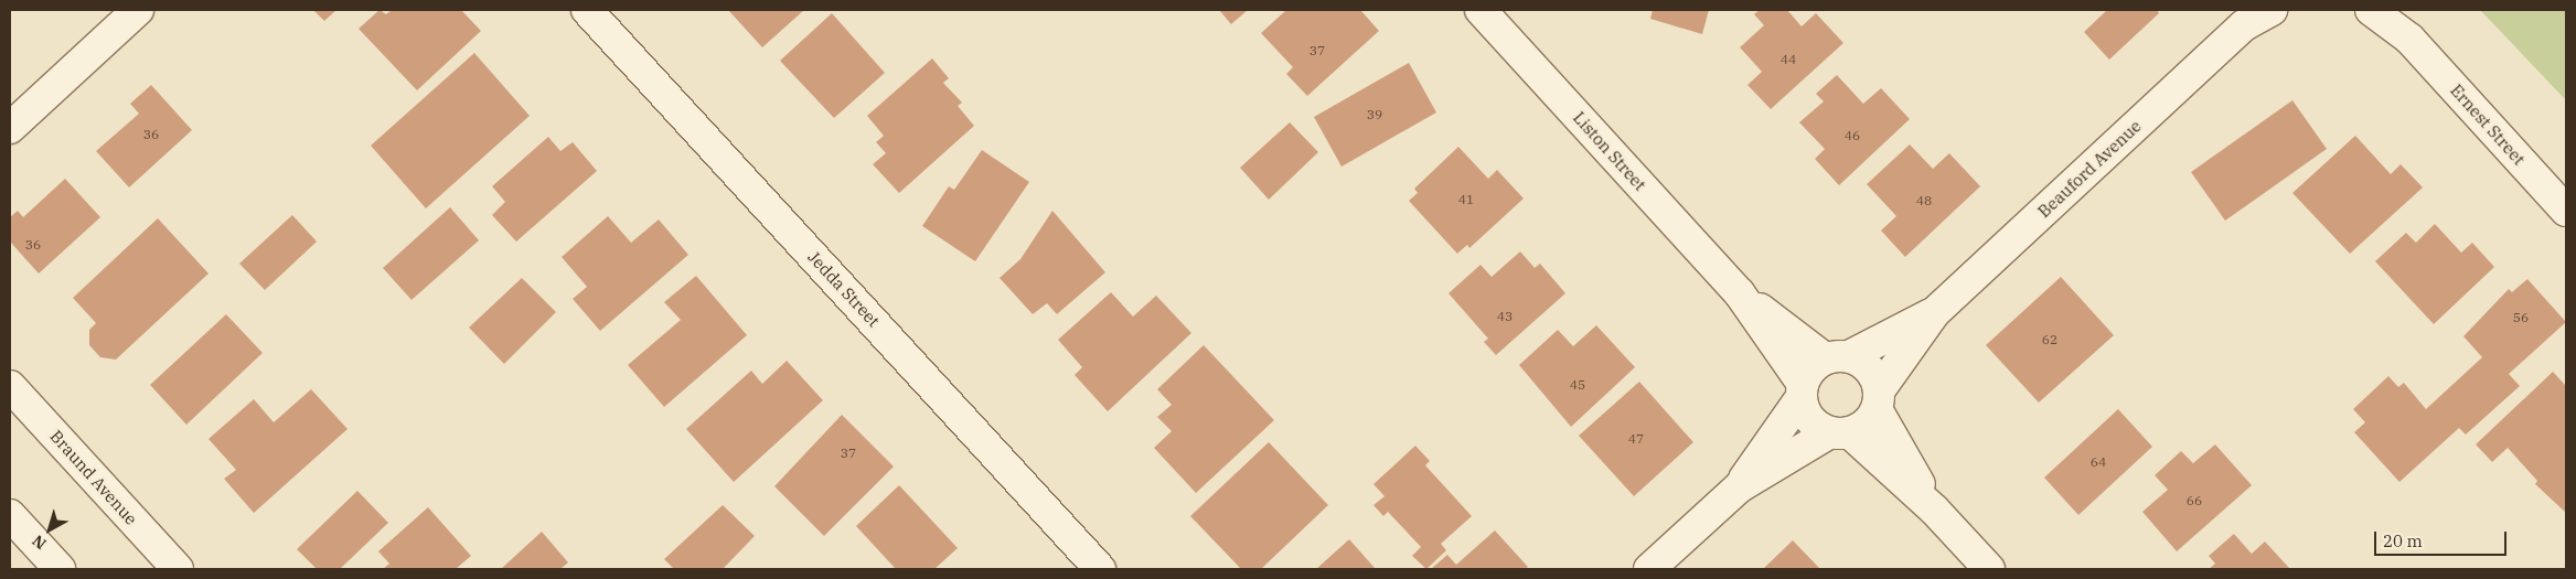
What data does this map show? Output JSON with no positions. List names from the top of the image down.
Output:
{
  "streets": {
    "street": [
      "Ernest Street",
      "Liston Street",
      "Beauford Avenue",
      "Jedda Street",
      "Braund Avenue"
    ]
  },
  "crossings": [
    ["Liston Street", "Beauford Avenue"]
  ],
  "house_numbers": [
    "37",
    "44",
    "39",
    "36",
    "46",
    "41",
    "48",
    "36",
    "43",
    "56",
    "62",
    "45",
    "47",
    "37",
    "64",
    "66"
  ],
  "scale_bar": "20 m",
  "north": "bottom left"
}
